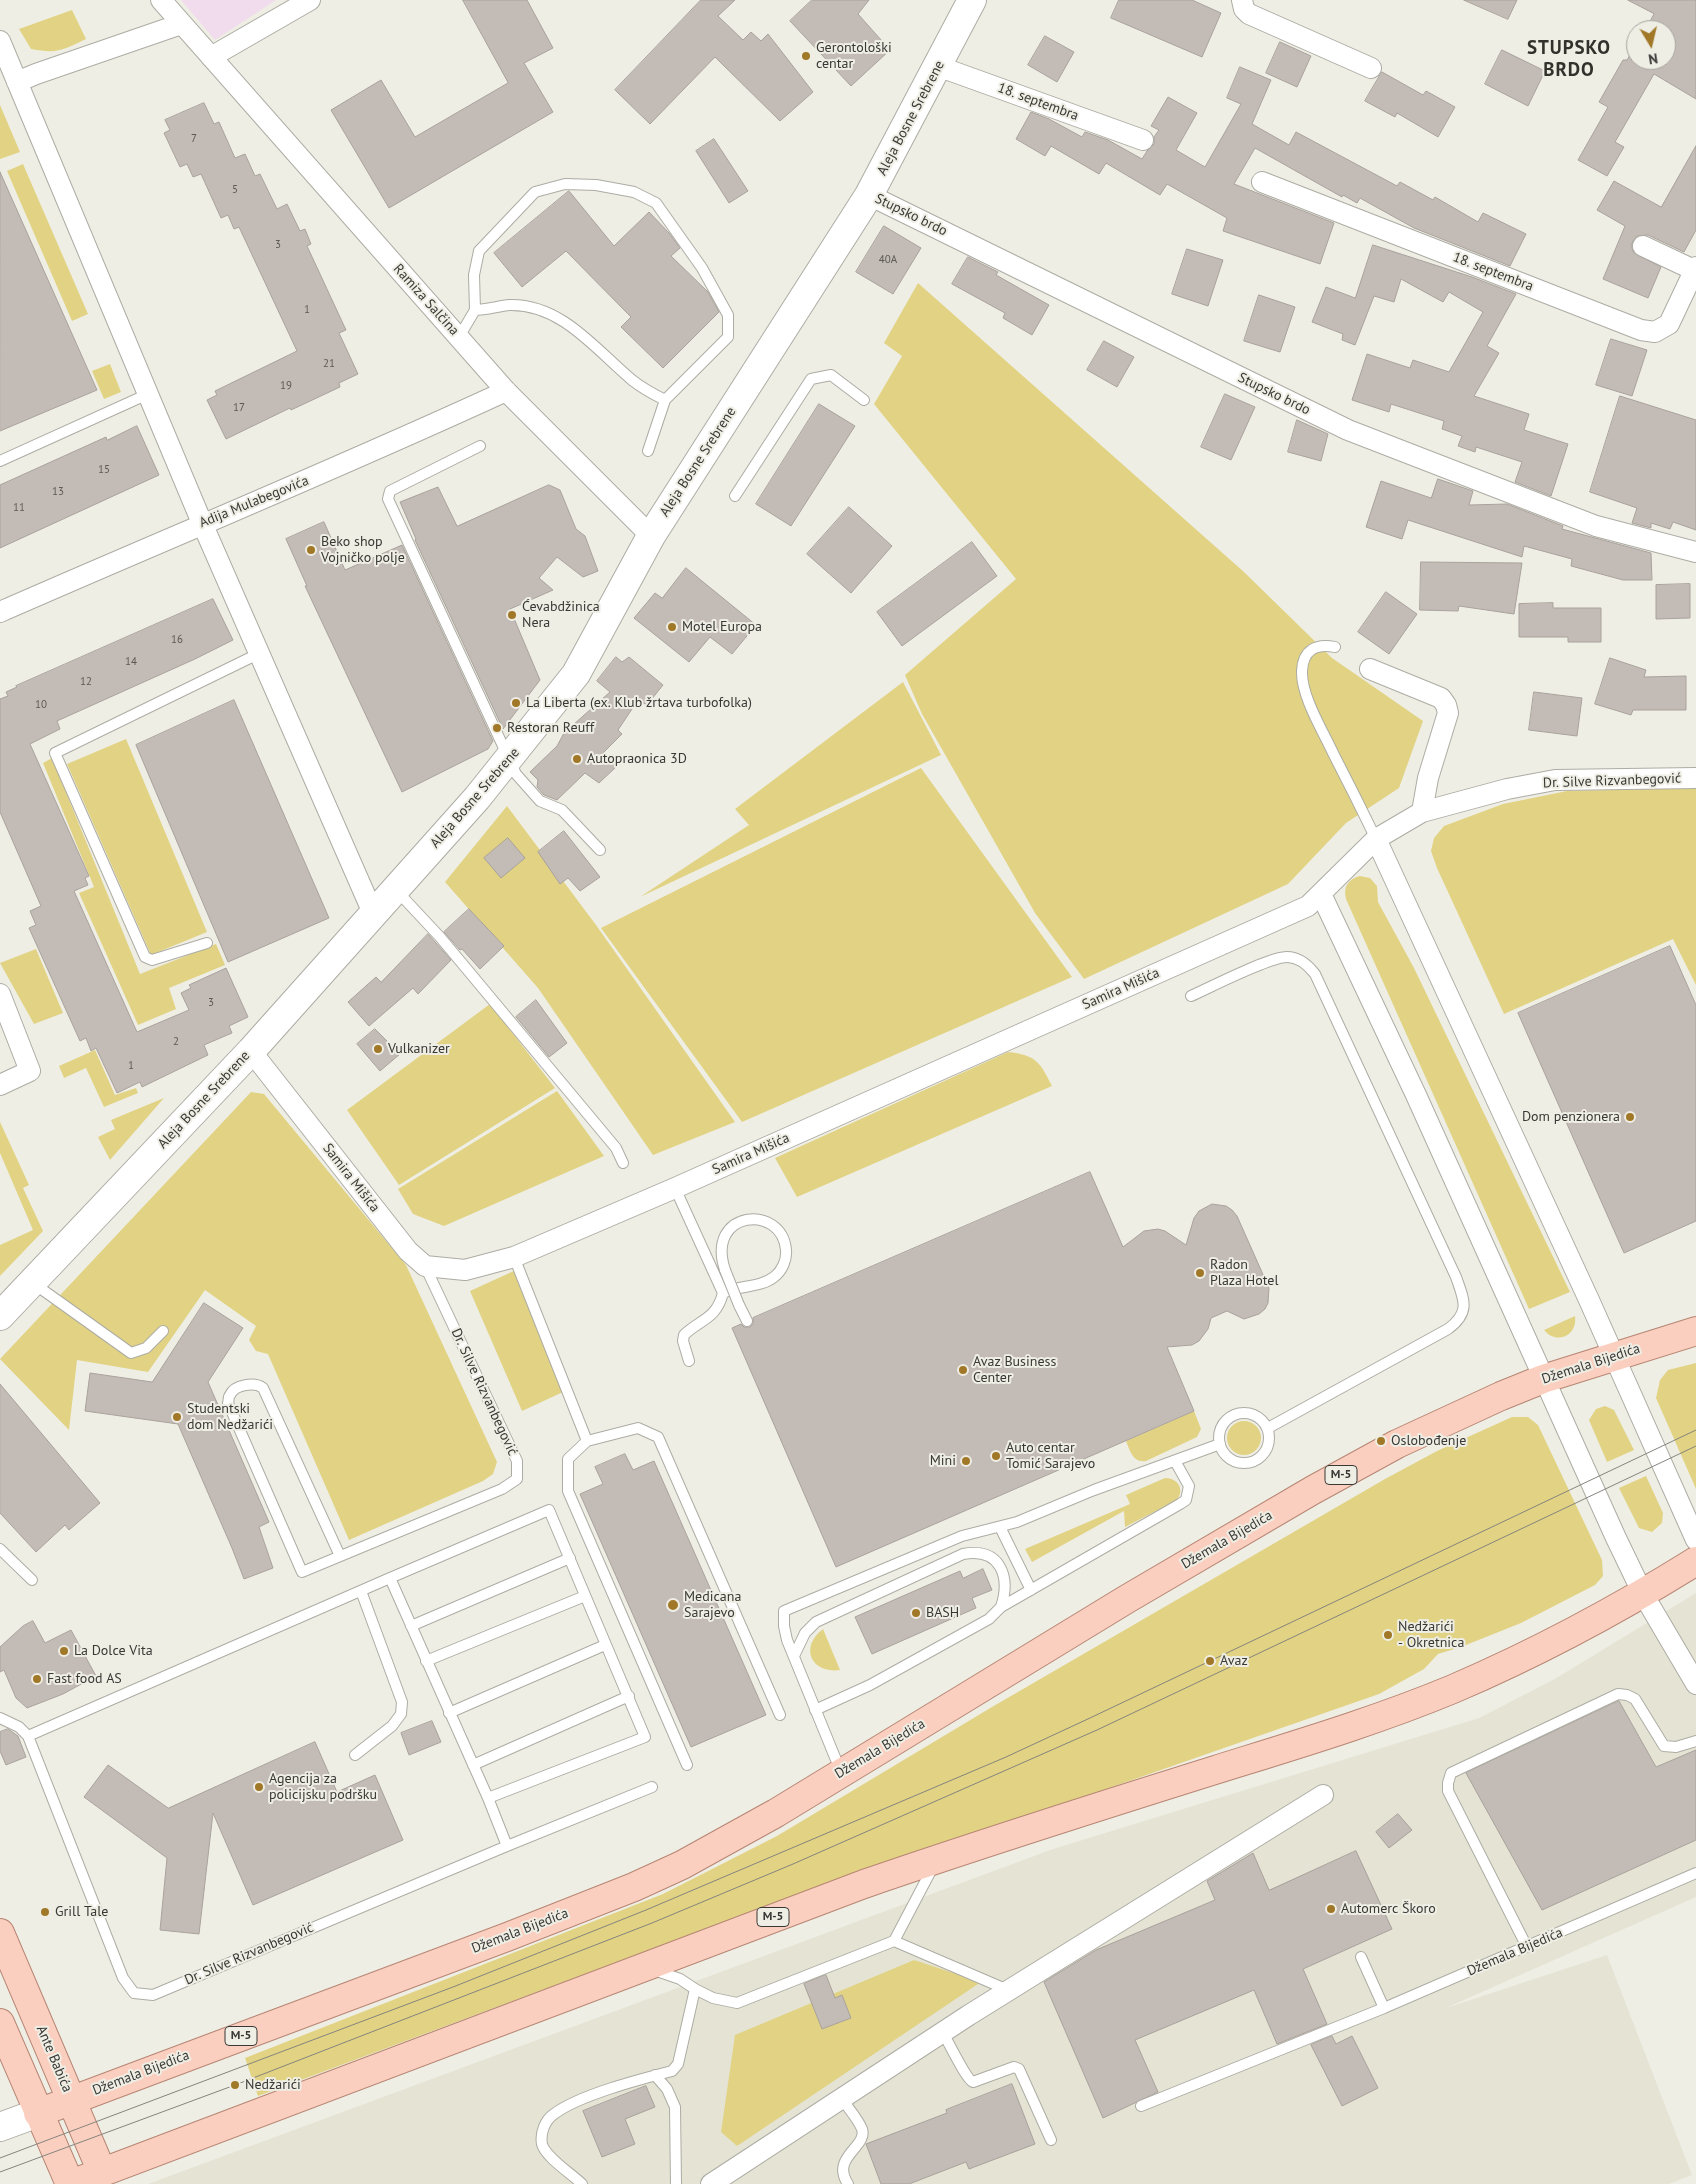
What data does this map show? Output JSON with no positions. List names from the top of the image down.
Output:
{
  "streets": {
    "main road": ["Džemala Bijedića", "M-5", "Ante Babića"],
    "street": [
      "18. septembra",
      "Aleja Bosne Srebrene",
      "Stupsko brdo",
      "Ramiza Salčina",
      "Adija Mulabegovića",
      "Dr. Silve Rizvanbegović",
      "Samira Mišića"
    ]
  },
  "crossings": [
    ["18. septembra", "Aleja Bosne Srebrene"],
    ["Aleja Bosne Srebrene", "Stupsko brdo"],
    ["Aleja Bosne Srebrene", "Ramiza Salčina"],
    ["Aleja Bosne Srebrene", "Samira Mišića"],
    ["Ramiza Salčina", "Adija Mulabegovića"],
    ["Dr. Silve Rizvanbegović", "Samira Mišića"],
    ["Džemala Bijedića", "M-5"],
    ["Džemala Bijedića", "Ante Babića"],
    ["M-5", "Ante Babića"]
  ],
  "districts": ["STUPSKO BRDO"],
  "places": [
    "Gerontološki centar",
    "Beko shop Vojničko polje",
    "Ćevabdžinica Nera",
    "Motel Europa",
    "La Liberta (ex. Klub žrtava turbofolka)",
    "Restoran Reuff",
    "Autopraonica 3D",
    "Vulkanizer",
    "Dom penzionera",
    "Radon Plaza Hotel",
    "Avaz Business Center",
    "Studentski dom Nedžarići",
    "Oslobođenje",
    "Auto centar Tomić Sarajevo",
    "Mini",
    "Medicana Sarajevo",
    "BASH",
    "Nedžarići - Okretnica",
    "La Dolce Vita",
    "Avaz",
    "Fast food AS",
    "Agencija za policijsku podršku",
    "Automerc Škoro",
    "Grill Tale",
    "Nedžarići"
  ],
  "house_numbers": [
    "7",
    "5",
    "3",
    "40A",
    "1",
    "21",
    "19",
    "17",
    "15",
    "13",
    "11",
    "16",
    "14",
    "12",
    "10",
    "3",
    "2",
    "1"
  ],
  "north": "bottom"
}
